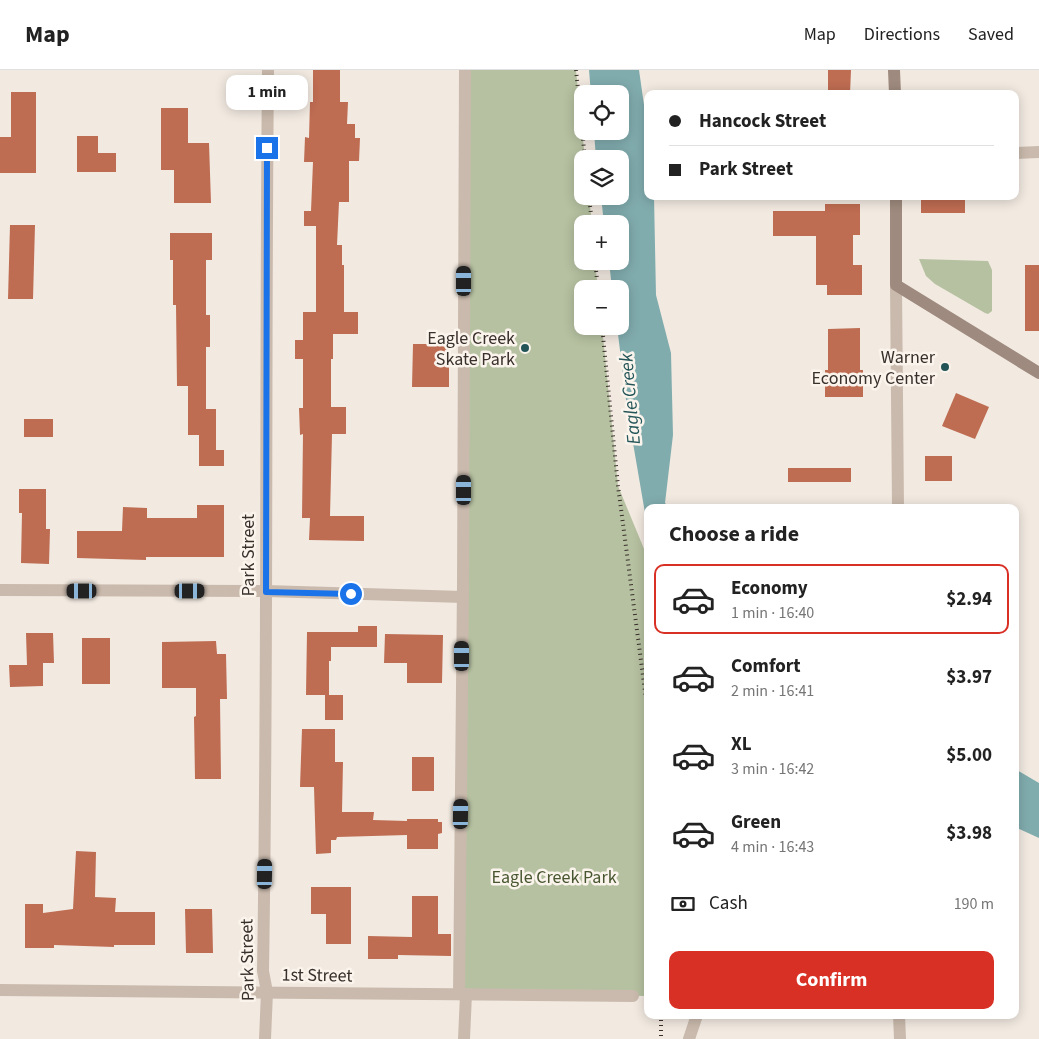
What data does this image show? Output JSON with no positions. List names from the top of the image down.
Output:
{
  "streets": {
    "street": ["Park Street", "1st Street"]
  },
  "crossings": [
    ["Park Street", "1st Street"]
  ],
  "water": ["Eagle Creek"],
  "parks": ["Eagle Creek Park"],
  "places": ["Eagle Creek Skate Park", "Warner Economy Center"],
  "page": {
    "header": "Map",
    "nav": ["Map", "Directions", "Saved"],
    "bubble": "1 min",
    "map_buttons": ["+", "−"],
    "banner": ["Hancock Street", "Park Street"],
    "heading": "Choose a ride",
    "list": [
      {
        "name": "Economy",
        "note": "1 min · 16:40",
        "value": "$2.94"
      },
      {
        "name": "Comfort",
        "note": "2 min · 16:41",
        "value": "$3.97"
      },
      {
        "name": "XL",
        "note": "3 min · 16:42",
        "value": "$5.00"
      },
      {
        "name": "Green",
        "note": "4 min · 16:43",
        "value": "$3.98"
      }
    ],
    "pay": ["Cash", "190 m"],
    "buttons": "Confirm"
  }
}
